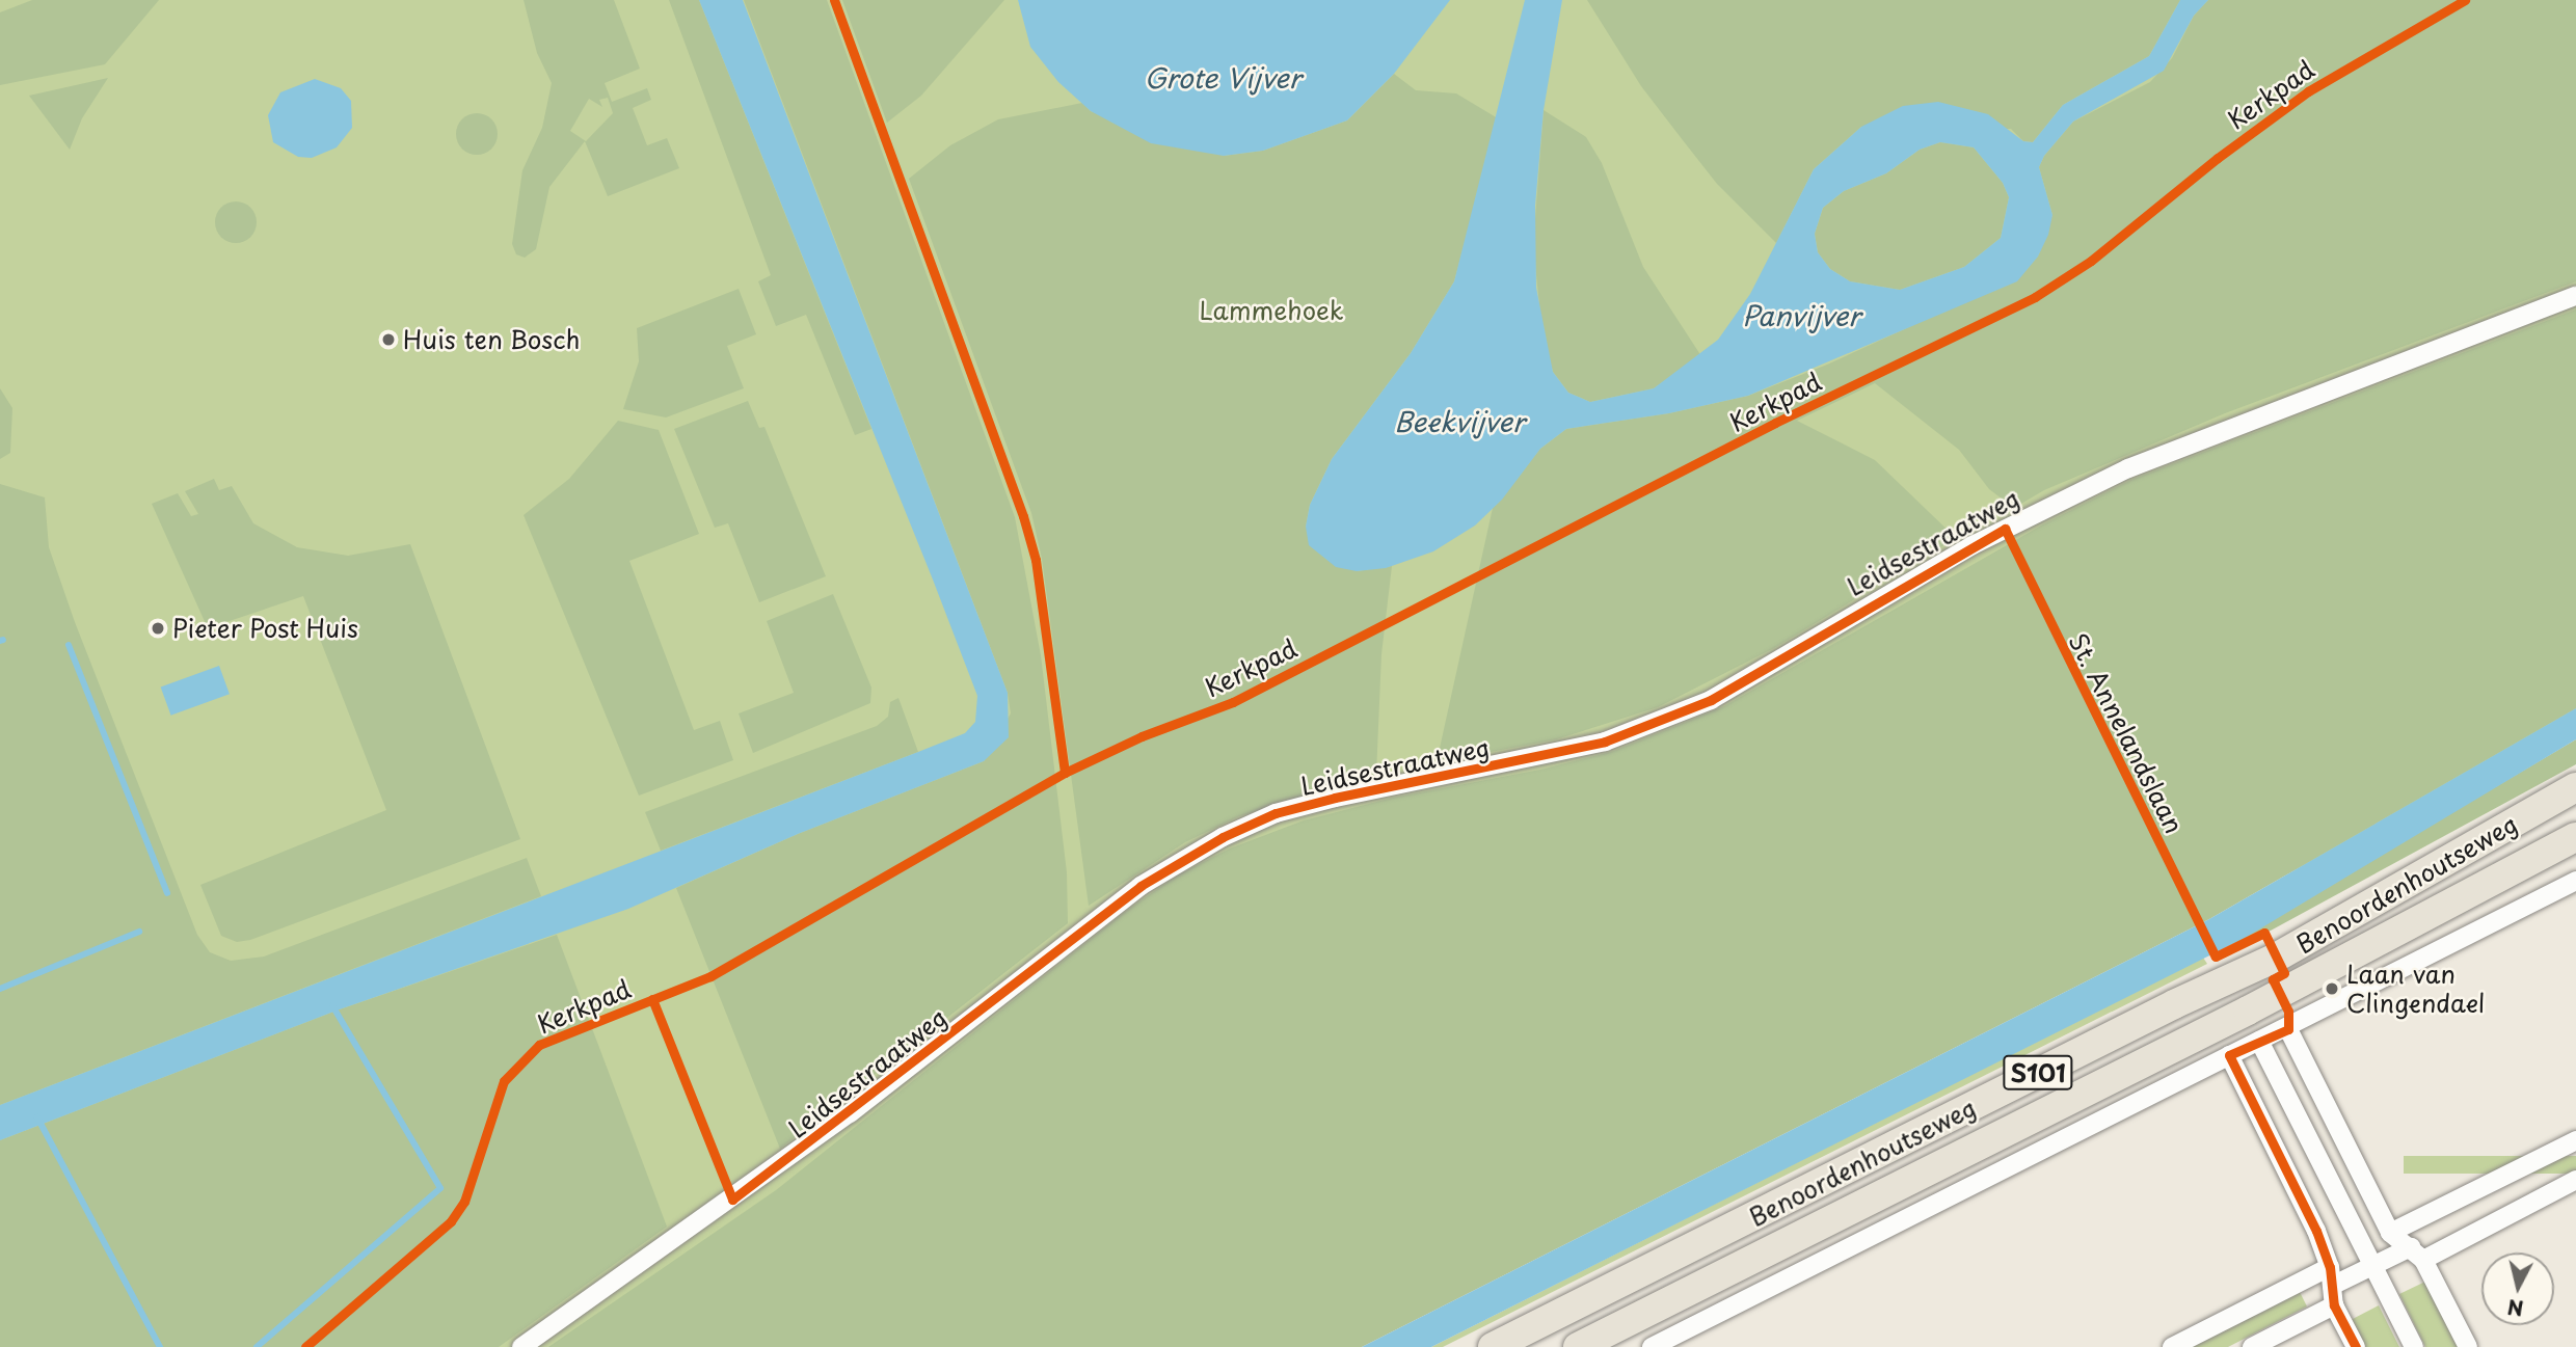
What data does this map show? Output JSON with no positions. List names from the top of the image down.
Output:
{
  "streets": {
    "main road": ["Benoordenhoutseweg", "S101"],
    "street": ["Leidsestraatweg"],
    "cycle path": ["Kerkpad", "St. Annelandslaan"]
  },
  "water": ["Grote Vijver", "Panvijver", "Beekvijver"],
  "parks": ["Lammehoek"],
  "places": ["Huis ten Bosch", "Pieter Post Huis", "Laan van Clingendael"],
  "north": "bottom"
}
